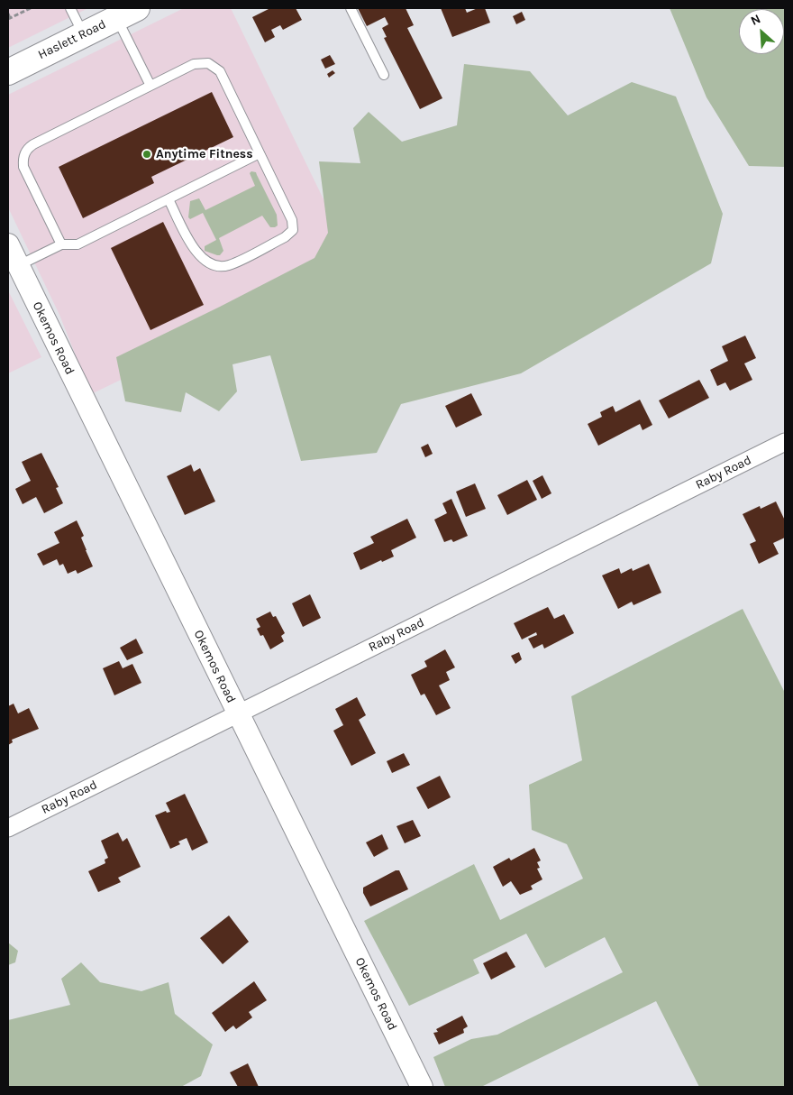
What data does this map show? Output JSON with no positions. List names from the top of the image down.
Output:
{
  "streets": {
    "main road": ["Haslett Road"],
    "street": ["Okemos Road", "Raby Road"]
  },
  "crossings": [
    ["Okemos Road", "Raby Road"]
  ],
  "places": ["Anytime Fitness"],
  "north": "top left"
}
